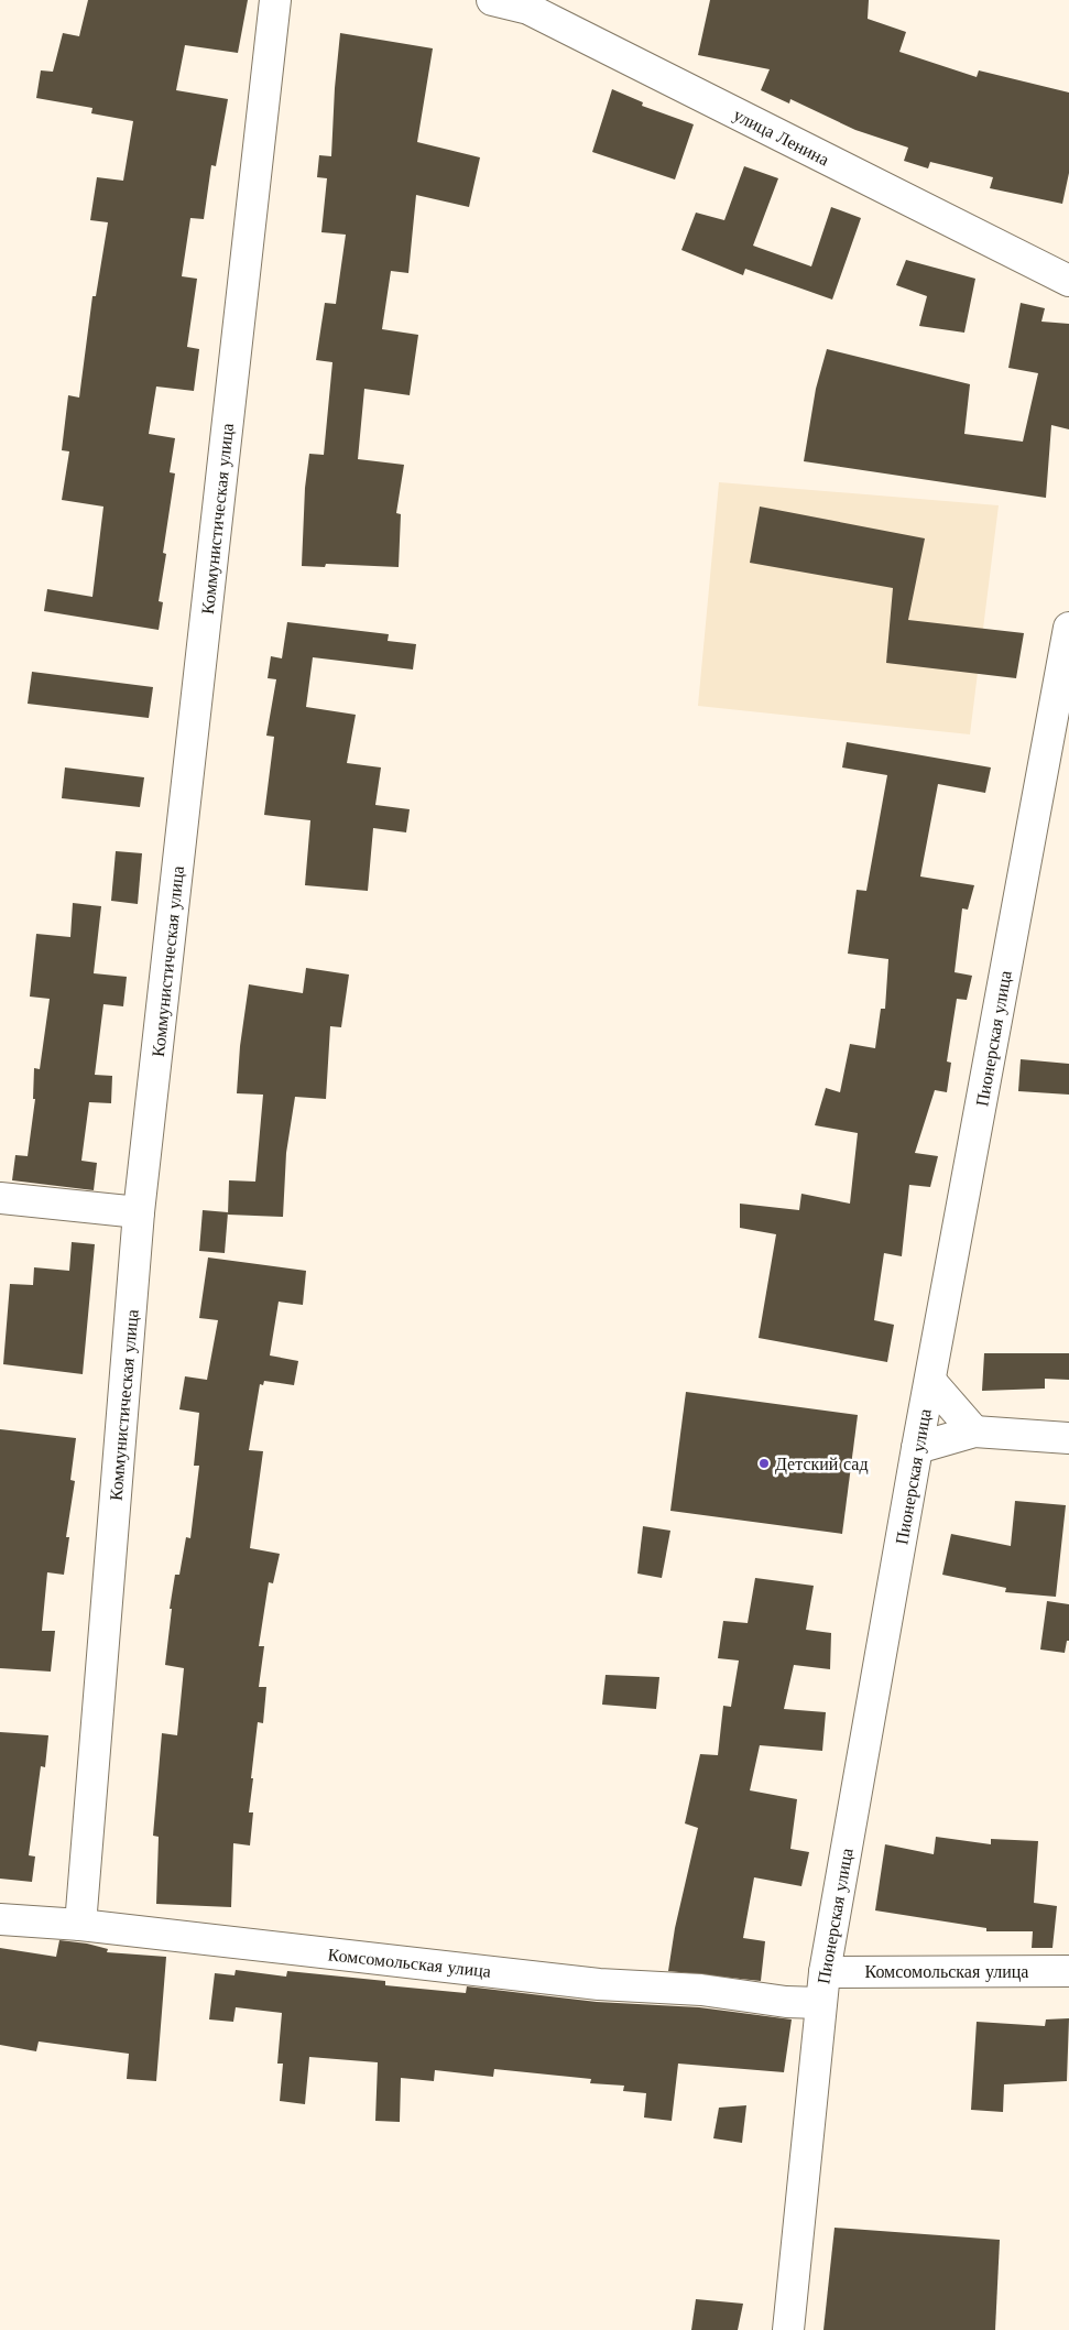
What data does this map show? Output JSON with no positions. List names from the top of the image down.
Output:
{
  "streets": {
    "street": [
      "улица Ленина",
      "Коммунистическая улица",
      "Пионерская улица",
      "Комсомольская улица"
    ]
  },
  "crossings": [
    ["Коммунистическая улица", "Комсомольская улица"],
    ["Пионерская улица", "Комсомольская улица"]
  ],
  "places": ["Детский сад"]
}
